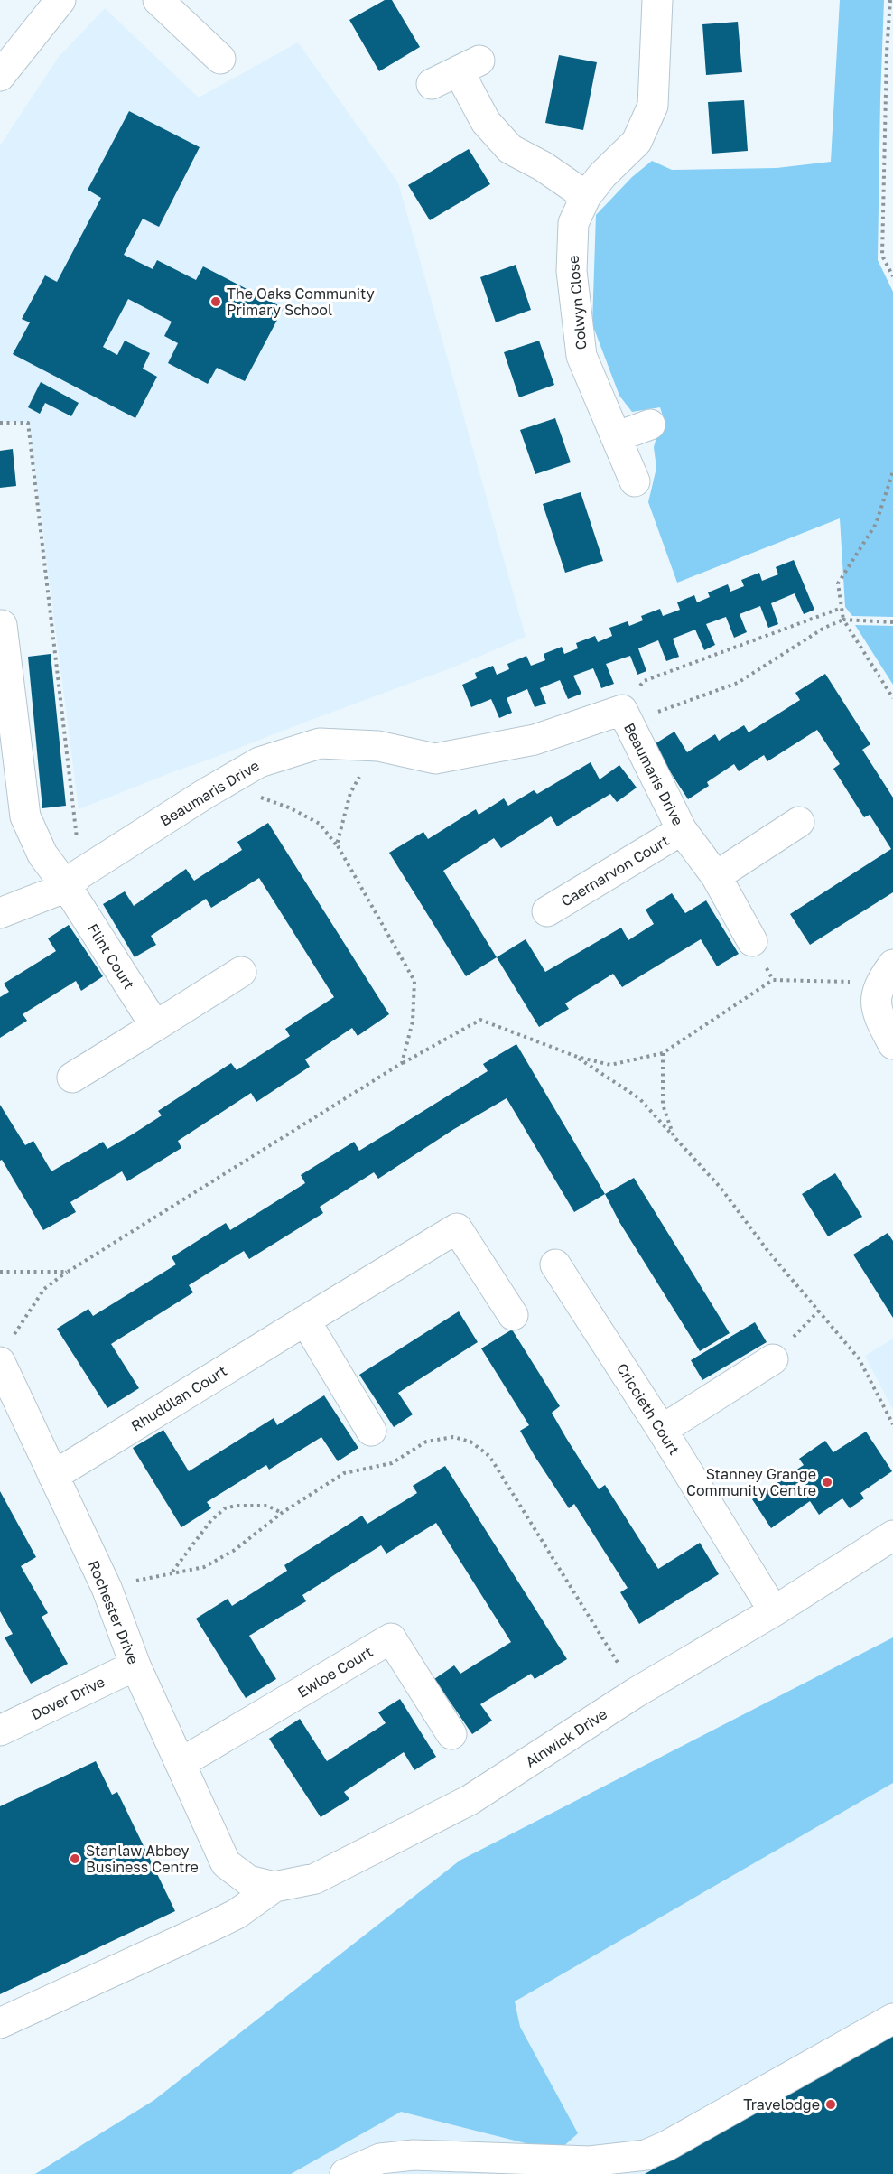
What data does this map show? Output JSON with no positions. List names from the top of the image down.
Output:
{
  "streets": {
    "street": [
      "Colwyn Close",
      "Beaumaris Drive",
      "Caernarvon Court",
      "Flint Court",
      "Rhuddlan Court",
      "Criccieth Court",
      "Rochester Drive",
      "Ewloe Court",
      "Dover Drive",
      "Alnwick Drive"
    ]
  },
  "crossings": [
    ["Beaumaris Drive", "Caernarvon Court"],
    ["Beaumaris Drive", "Flint Court"],
    ["Rhuddlan Court", "Rochester Drive"],
    ["Criccieth Court", "Alnwick Drive"],
    ["Rochester Drive", "Ewloe Court"],
    ["Rochester Drive", "Dover Drive"],
    ["Rochester Drive", "Alnwick Drive"]
  ],
  "places": [
    "The Oaks Community Primary School",
    "Stanney Grange Community Centre",
    "Stanlaw Abbey Business Centre",
    "Travelodge"
  ]
}
